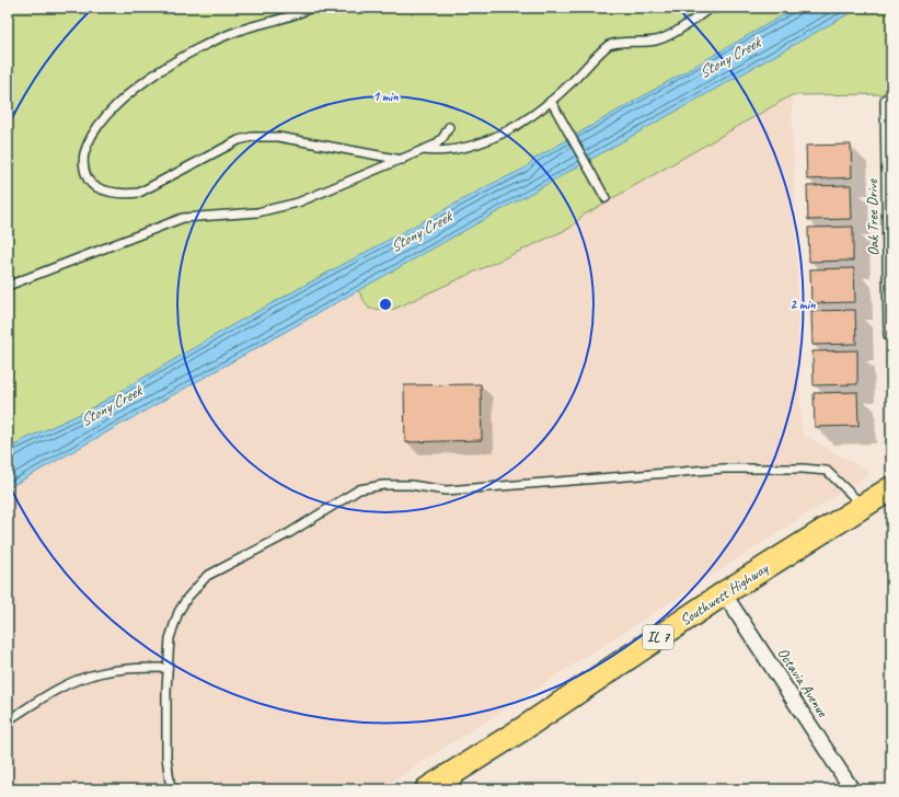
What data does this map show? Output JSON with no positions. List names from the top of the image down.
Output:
{
  "streets": {
    "main road": ["Southwest Highway", "IL 7"],
    "street": ["Oak Tree Drive", "Octavia Avenue"]
  },
  "crossings": [
    ["Southwest Highway", "Octavia Avenue"]
  ],
  "water": ["Stony Creek"],
  "rings": ["1 min", "2 min"]
}
